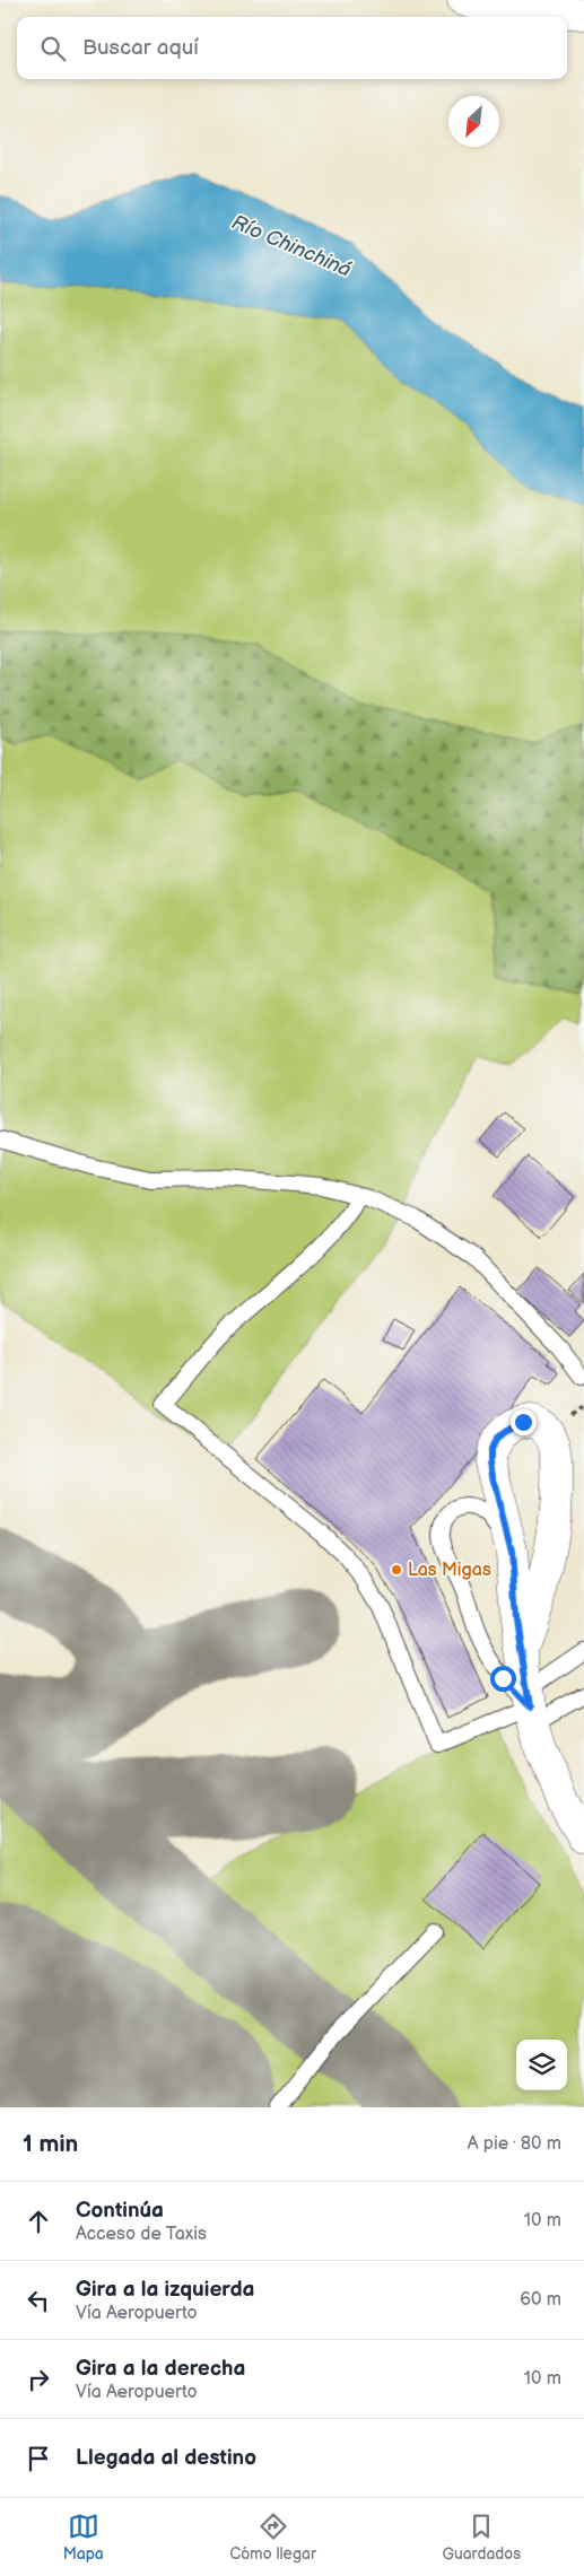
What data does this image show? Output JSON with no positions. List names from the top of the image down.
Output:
{
  "water": ["Río Chinchiná"],
  "places": ["Las Migas"],
  "north": "bottom left",
  "page": {
    "search": "Buscar aquí",
    "heading": ["1 min", "A pie · 80 m"],
    "list": [
      ["Continúa", "Acceso de Taxis", "10 m"],
      ["Gira a la izquierda", "Vía Aeropuerto", "60 m"],
      ["Gira a la derecha", "Vía Aeropuerto", "10 m"],
      "Llegada al destino"
    ],
    "nav": ["Mapa", "Cómo llegar", "Guardados"]
  }
}
